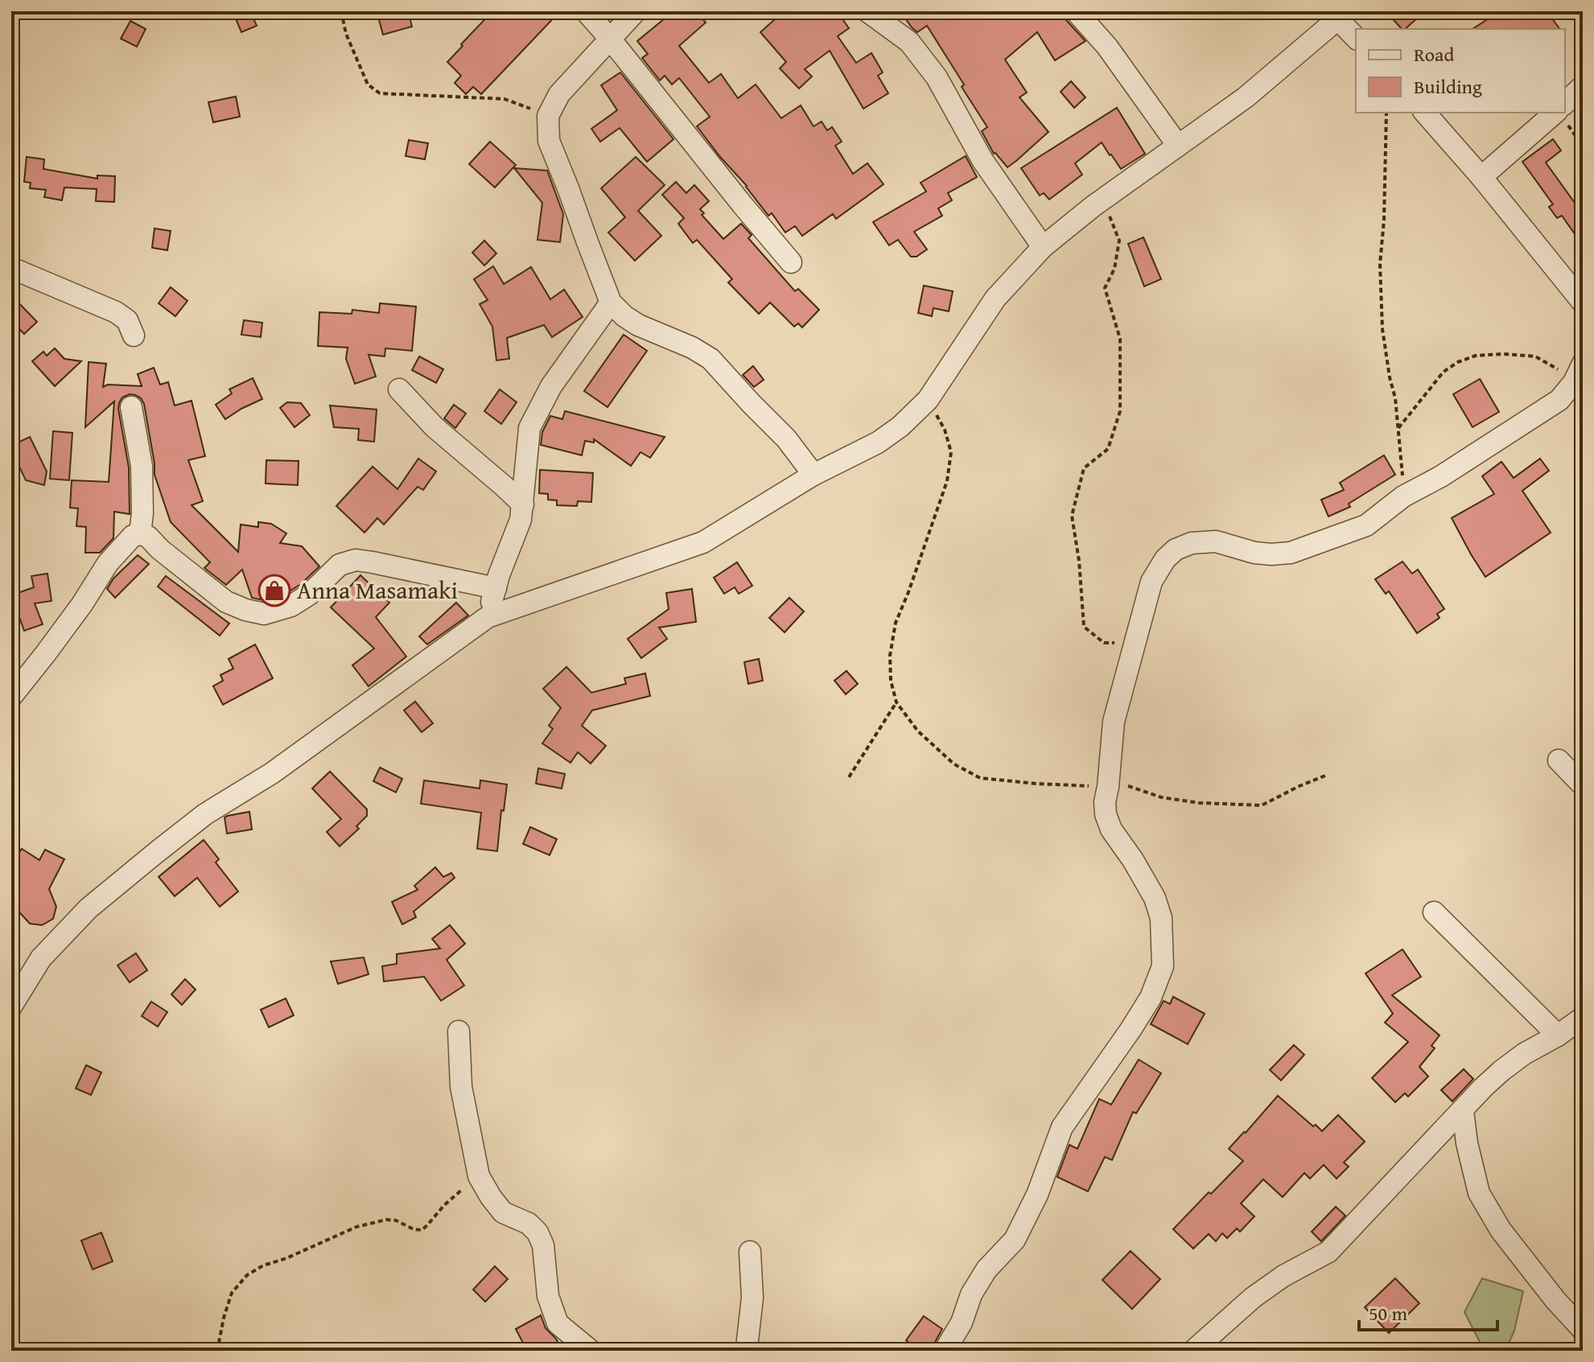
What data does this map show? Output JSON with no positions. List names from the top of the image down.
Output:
{
  "places": {
    "shop": ["Anna Masamaki"]
  },
  "legend": ["Road", "Building"],
  "scale_bar": "50 m"
}
